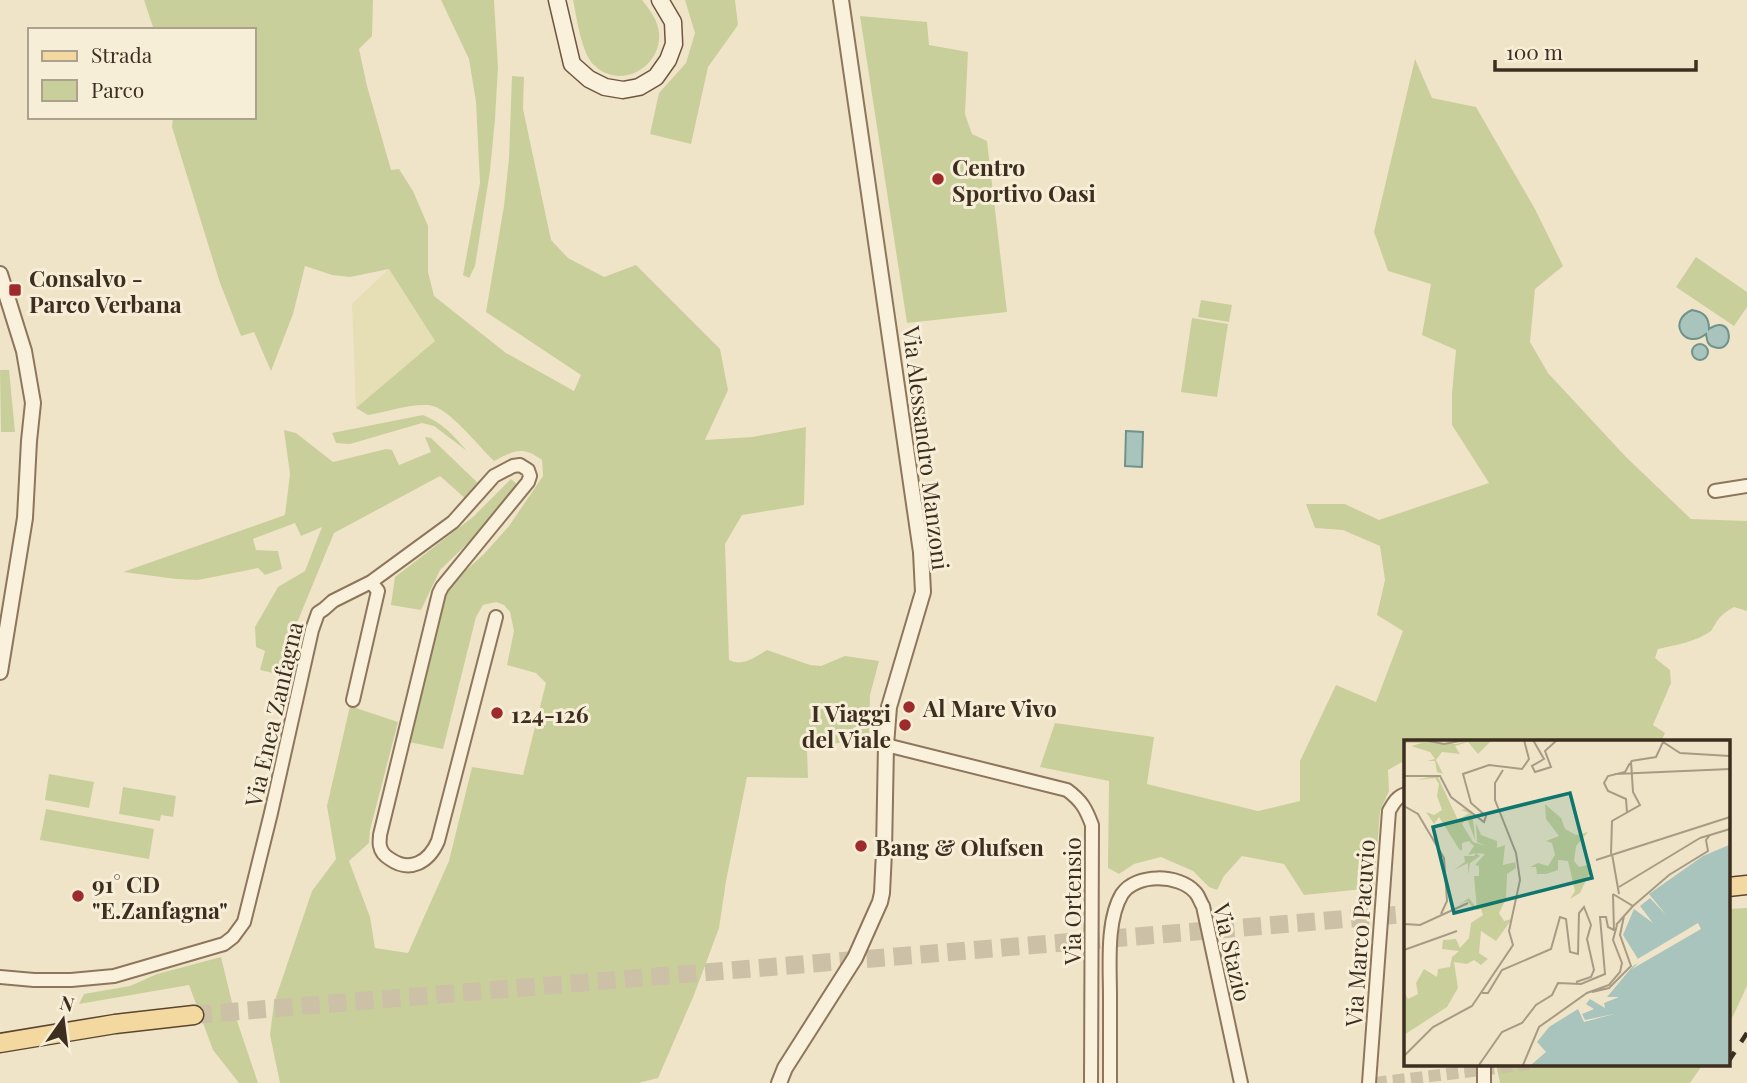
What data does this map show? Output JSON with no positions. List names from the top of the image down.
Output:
{
  "streets": {
    "street": [
      "Via Alessandro Manzoni",
      "Via Enea Zanfagna",
      "Via Ortensio",
      "Via Marco Pacuvio",
      "Via Stazio"
    ]
  },
  "crossings": [
    ["Via Alessandro Manzoni", "Via Ortensio"]
  ],
  "places": {
    "other": [
      "Centro Sportivo Oasi",
      "Al Mare Vivo",
      "124-126",
      "I Viaggi del Viale",
      "Bang & Olufsen",
      "91° CD \"E.Zanfagna\""
    ],
    "transit": ["Consalvo - Parco Verbana"]
  },
  "legend": ["Strada", "Parco"],
  "scale_bar": "100 m",
  "north": "top"
}
